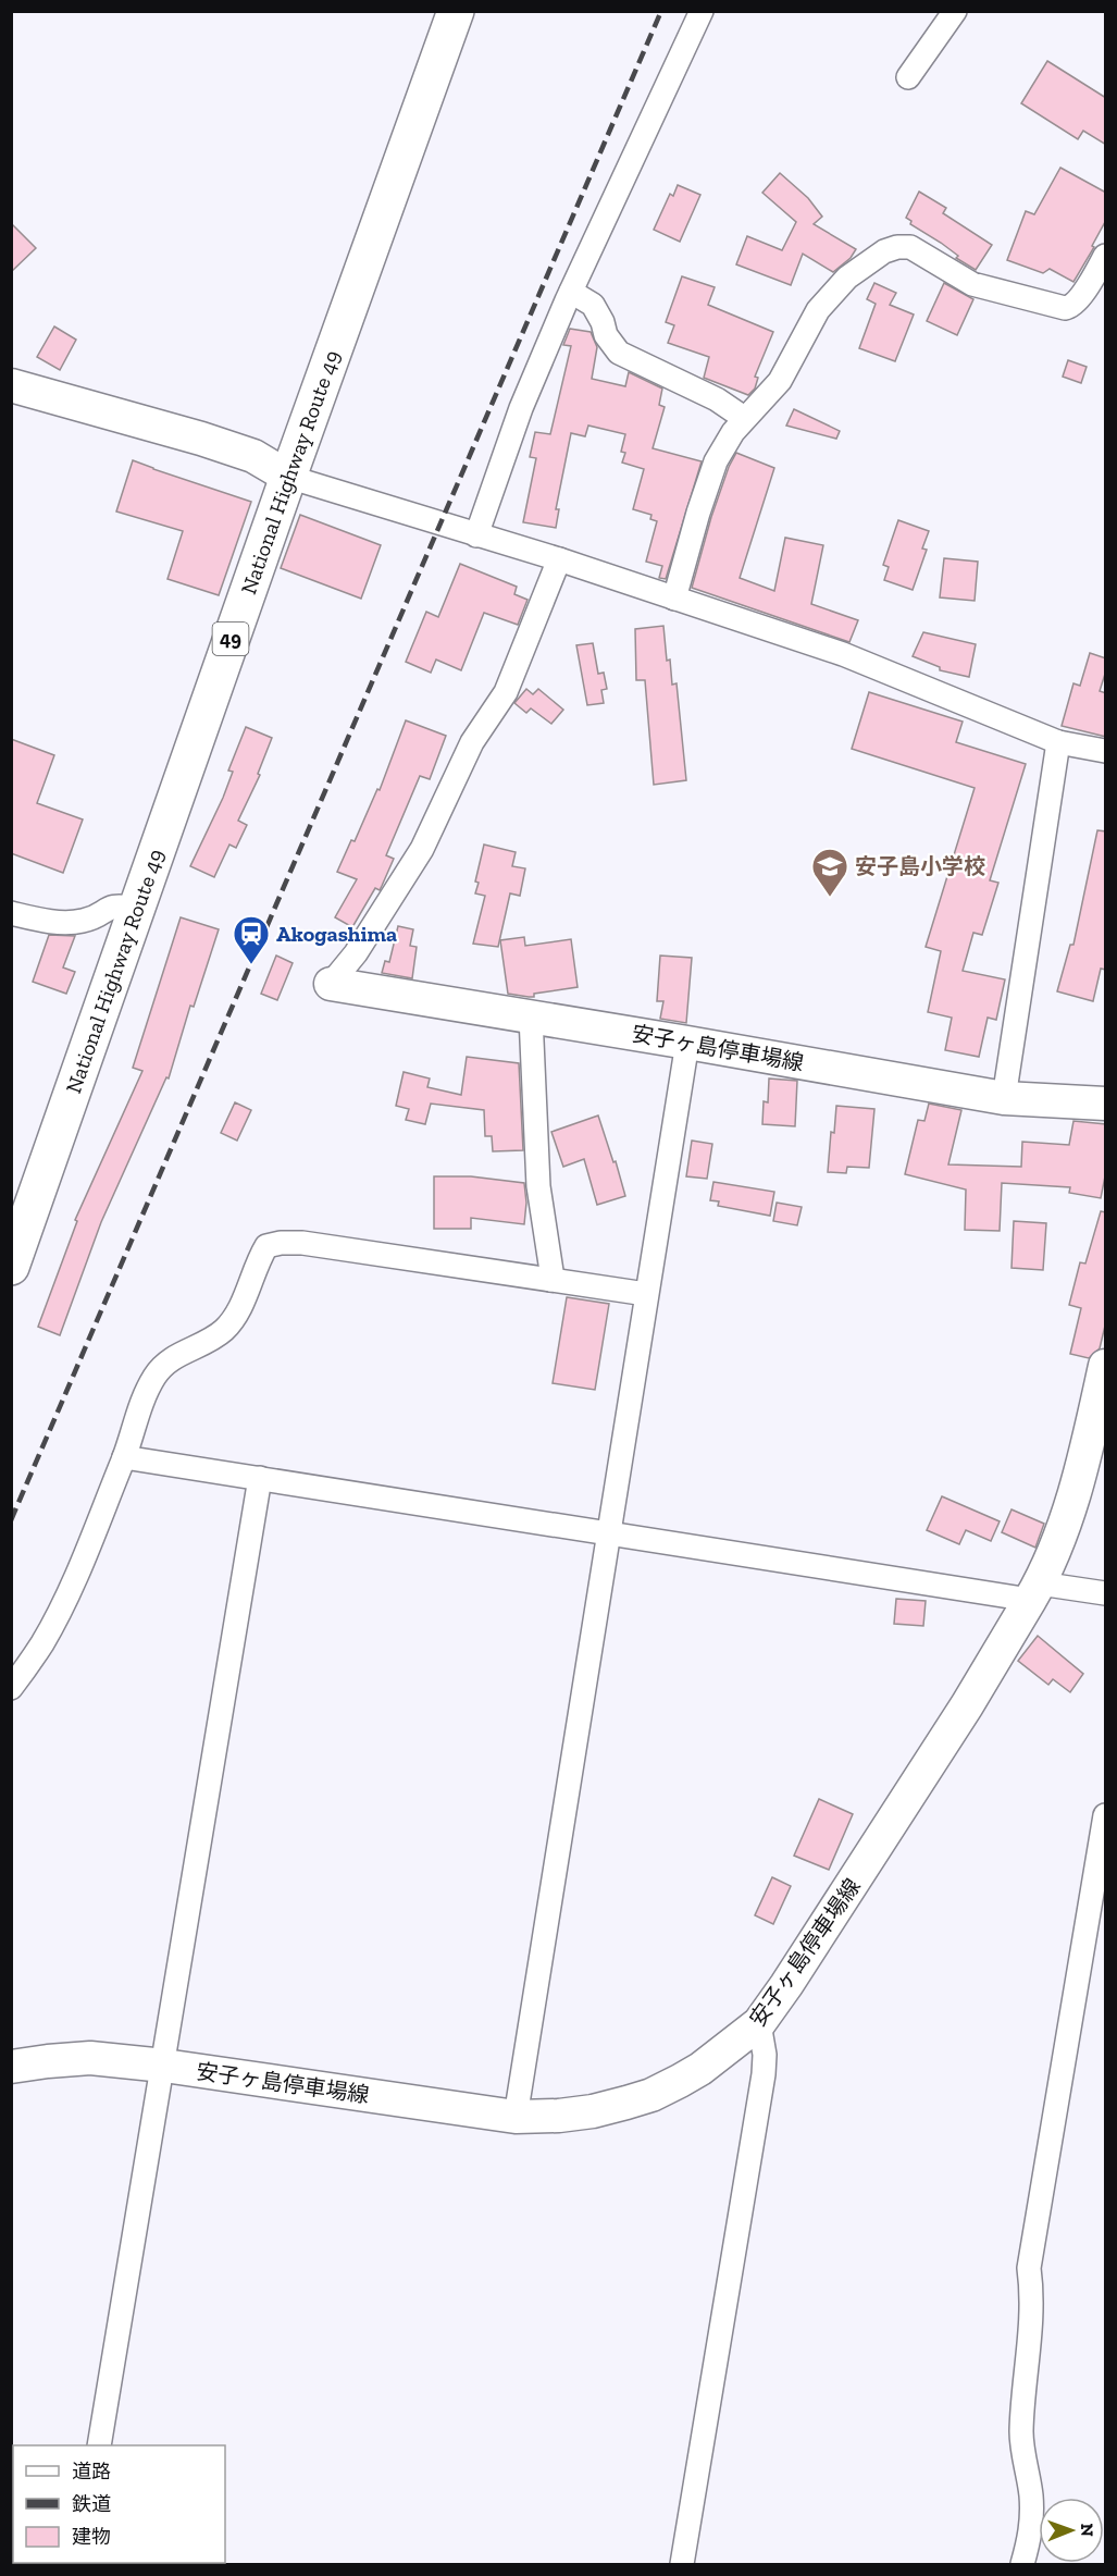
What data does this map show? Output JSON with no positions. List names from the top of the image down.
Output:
{
  "streets": {
    "highway": ["National Highway Route 49", "49"],
    "main road": ["安子ヶ島停車場線"]
  },
  "places": {
    "school or university": ["安子島小学校"],
    "station": ["Akogashima"]
  },
  "legend": ["道路", "鉄道", "建物"],
  "north": "right"
}
